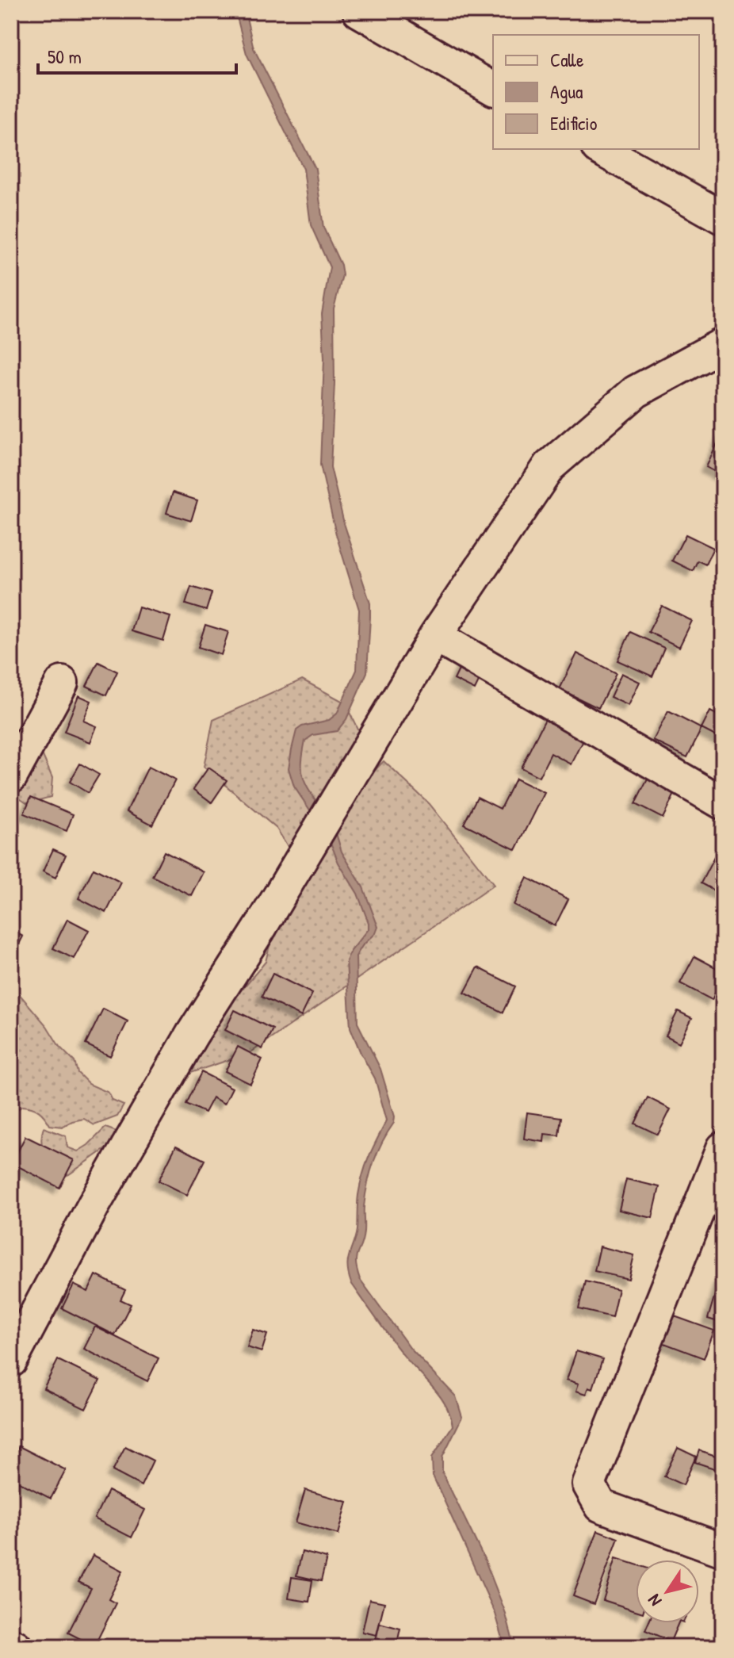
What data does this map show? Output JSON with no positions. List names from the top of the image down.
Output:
{
  "legend": ["Calle", "Agua", "Edificio"],
  "scale_bar": "50 m",
  "north": "bottom left"
}
